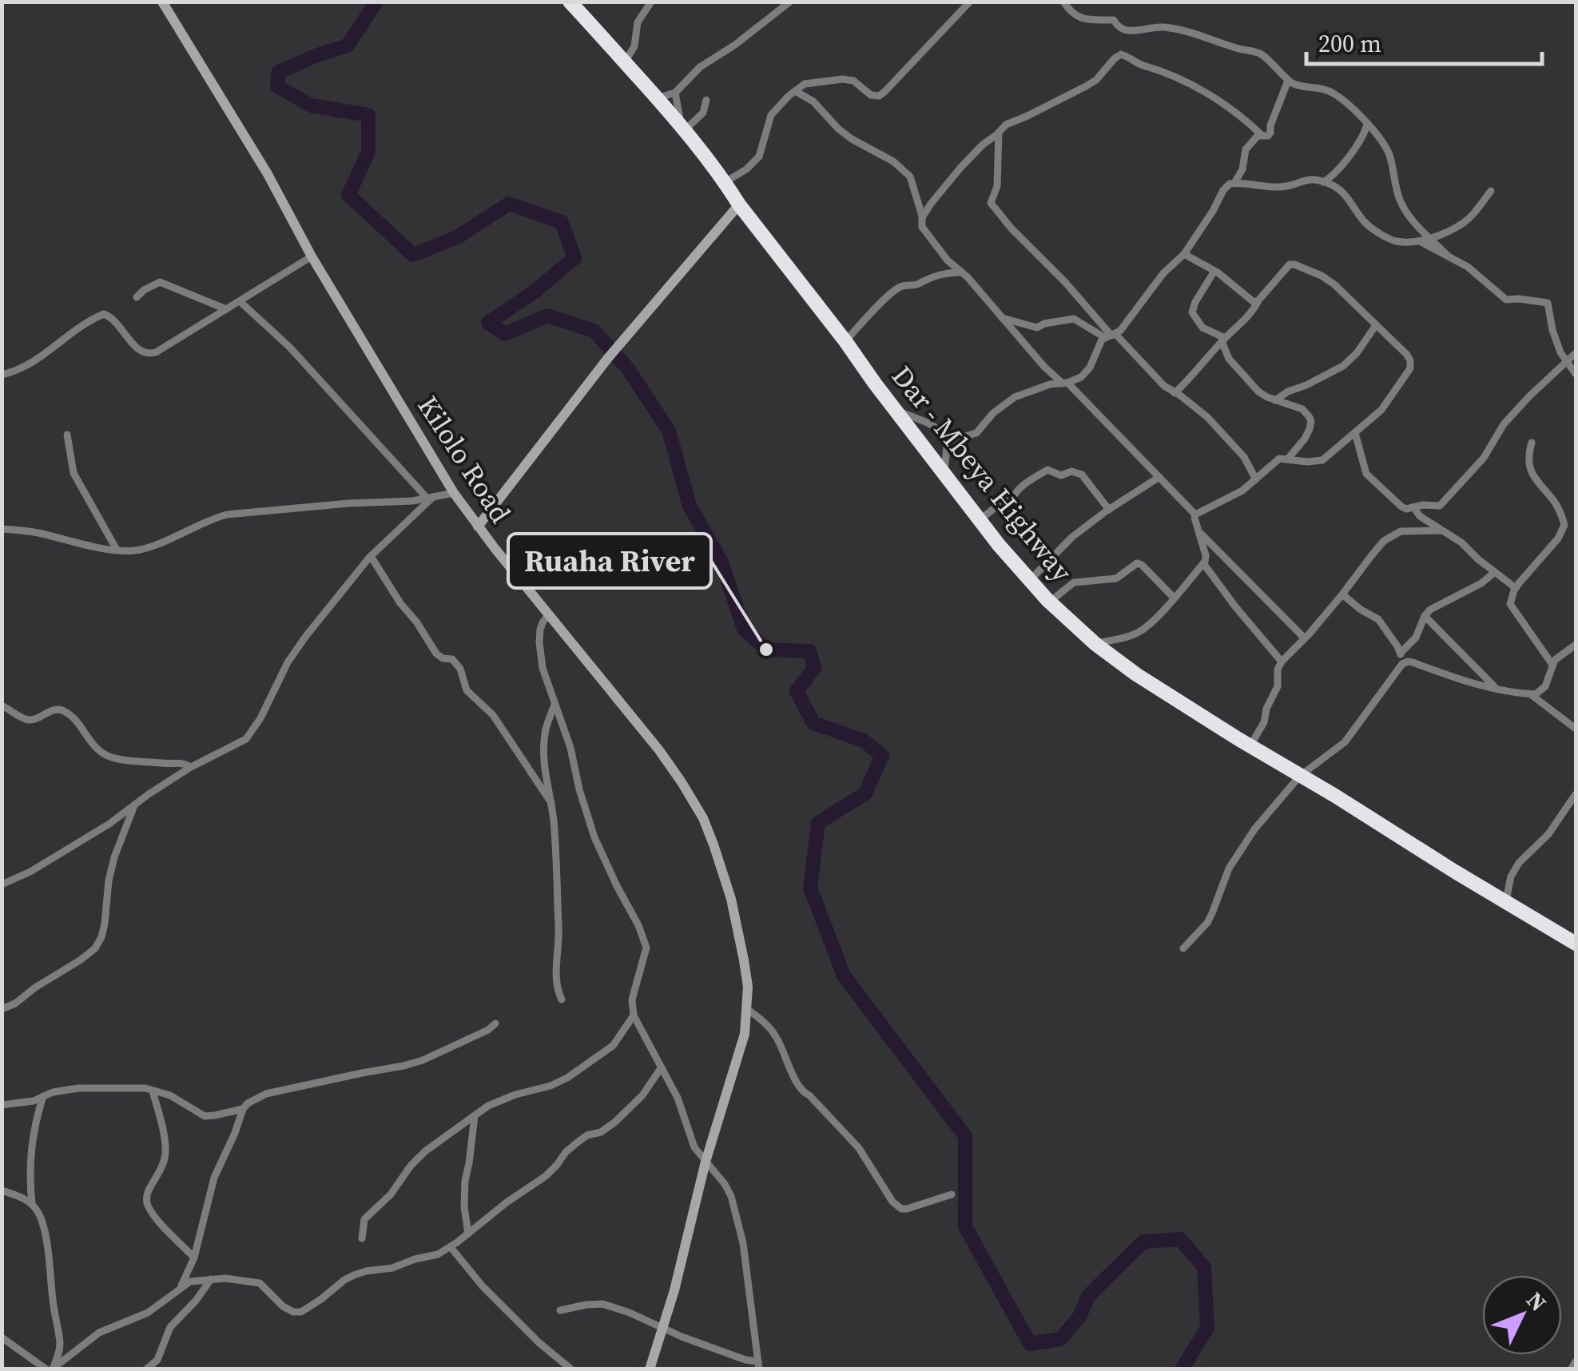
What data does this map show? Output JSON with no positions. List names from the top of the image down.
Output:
{
  "streets": {
    "highway": ["Dar - Mbeya Highway"],
    "main road": ["Kilolo Road"]
  },
  "places": ["Ruaha River"],
  "scale_bar": "200 m",
  "north": "top right"
}
